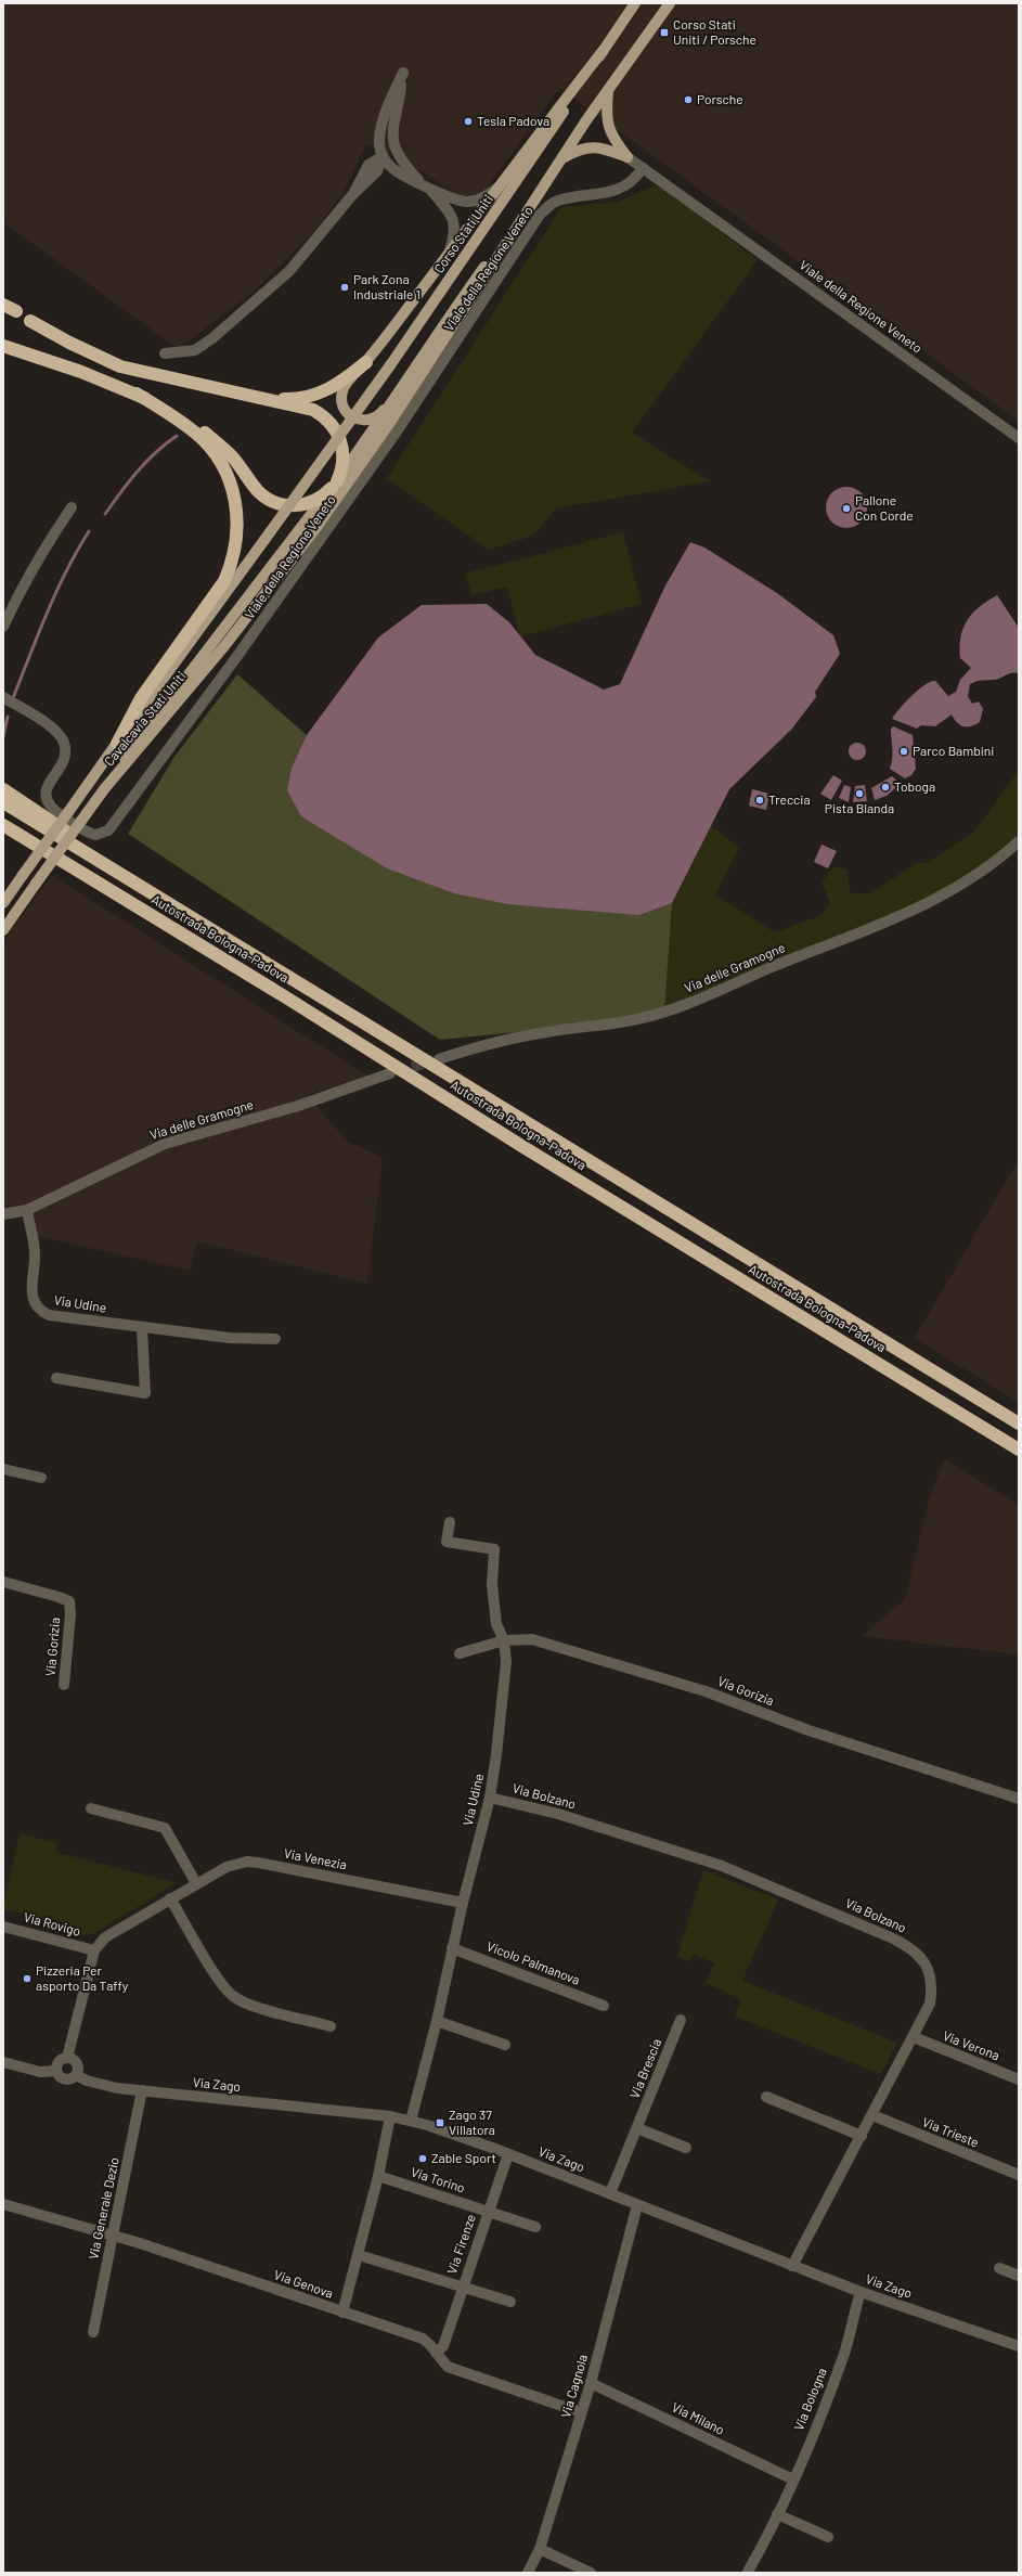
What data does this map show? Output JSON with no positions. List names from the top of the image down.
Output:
{
  "streets": {
    "highway": ["Autostrada Bologna-Padova"],
    "main road": ["Corso Stati Uniti", "Cavalcavia Stati Uniti"],
    "street": [
      "Viale della Regione Veneto",
      "Via delle Gramogne",
      "Via Udine",
      "Via Gorizia",
      "Via Bolzano",
      "Via Venezia",
      "Via Rovigo",
      "Vicolo Palmanova",
      "Via Verona",
      "Via Brescia",
      "Via Zago",
      "Via Trieste",
      "Via Torino",
      "Via Generale Dezio",
      "Via Firenze",
      "Via Genova",
      "Via Cagnola",
      "Via Bologna",
      "Via Milano"
    ]
  },
  "crossings": [
    ["Corso Stati Uniti", "Cavalcavia Stati Uniti"],
    ["Via delle Gramogne", "Via Udine"],
    ["Via Udine", "Via Gorizia"],
    ["Via Udine", "Via Bolzano"],
    ["Via Udine", "Via Venezia"],
    ["Via Udine", "Vicolo Palmanova"],
    ["Via Udine", "Via Zago"],
    ["Via Bolzano", "Via Verona"],
    ["Via Bolzano", "Via Zago"],
    ["Via Bolzano", "Via Trieste"],
    ["Via Venezia", "Via Rovigo"],
    ["Via Venezia", "Via Zago"],
    ["Via Brescia", "Via Zago"],
    ["Via Zago", "Via Generale Dezio"],
    ["Via Zago", "Via Firenze"],
    ["Via Zago", "Via Cagnola"],
    ["Via Zago", "Via Bologna"],
    ["Via Torino", "Via Firenze"],
    ["Via Generale Dezio", "Via Genova"],
    ["Via Firenze", "Via Genova"],
    ["Via Genova", "Via Cagnola"],
    ["Via Cagnola", "Via Milano"],
    ["Via Bologna", "Via Milano"]
  ],
  "places": {
    "transit": ["Corso Stati Uniti / Porsche", "Zago 37 Villatora"],
    "other": [
      "Porsche",
      "Tesla Padova",
      "Park Zona Industriale 1",
      "Pallone Con Corde",
      "Parco Bambini",
      "Toboga",
      "Pista Blanda",
      "Treccia",
      "Pizzeria Per asporto Da Taffy",
      "Zable Sport"
    ]
  }
}
